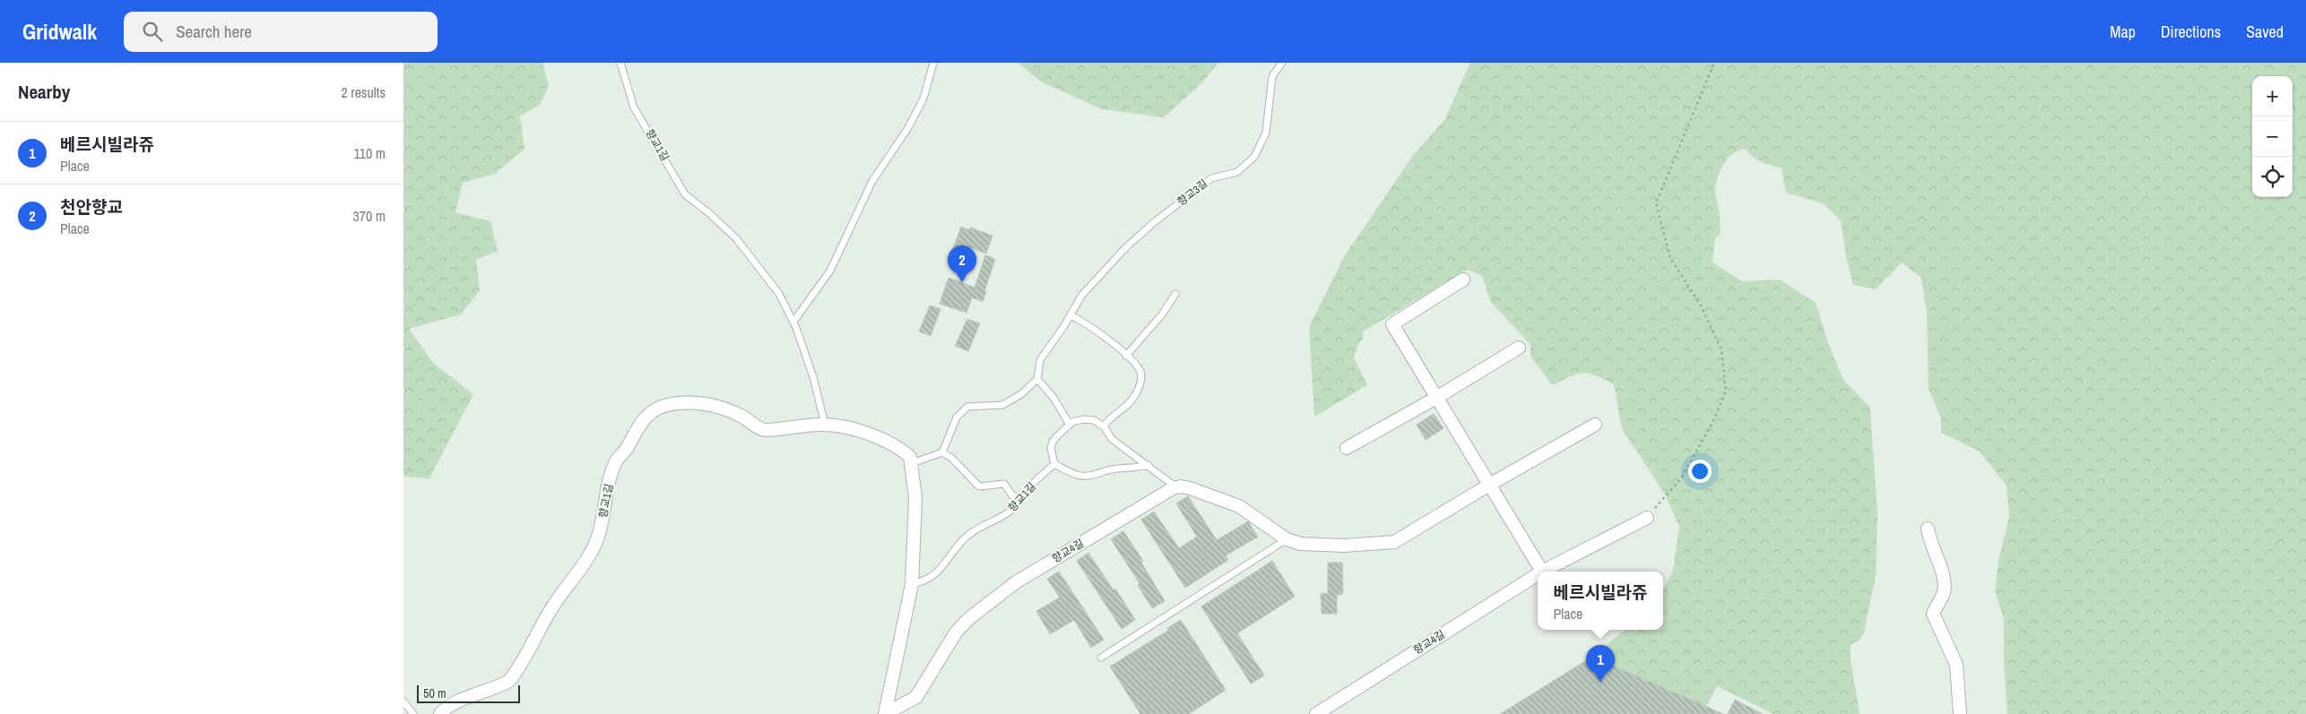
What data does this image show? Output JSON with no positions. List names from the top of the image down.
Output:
{
  "streets": {
    "street": ["향교1길", "향교4길"],
    "lane": ["향교3길"]
  },
  "scale_bar": "50 m",
  "page": {
    "header": "Gridwalk",
    "search": "Search here",
    "nav": ["Map", "Directions", "Saved"],
    "heading": ["Nearby", "2 results"],
    "map_buttons": ["+", "−"],
    "list": [
      {
        "mark": "1",
        "name": "베르시빌라쥬",
        "note": "Place",
        "value": "110 m"
      },
      {
        "mark": "2",
        "name": "천안향교",
        "note": "Place",
        "value": "370 m"
      }
    ],
    "pins": ["2", "1"],
    "popup": ["베르시빌라쥬", "Place"],
    "scale": "50 m"
  }
}
